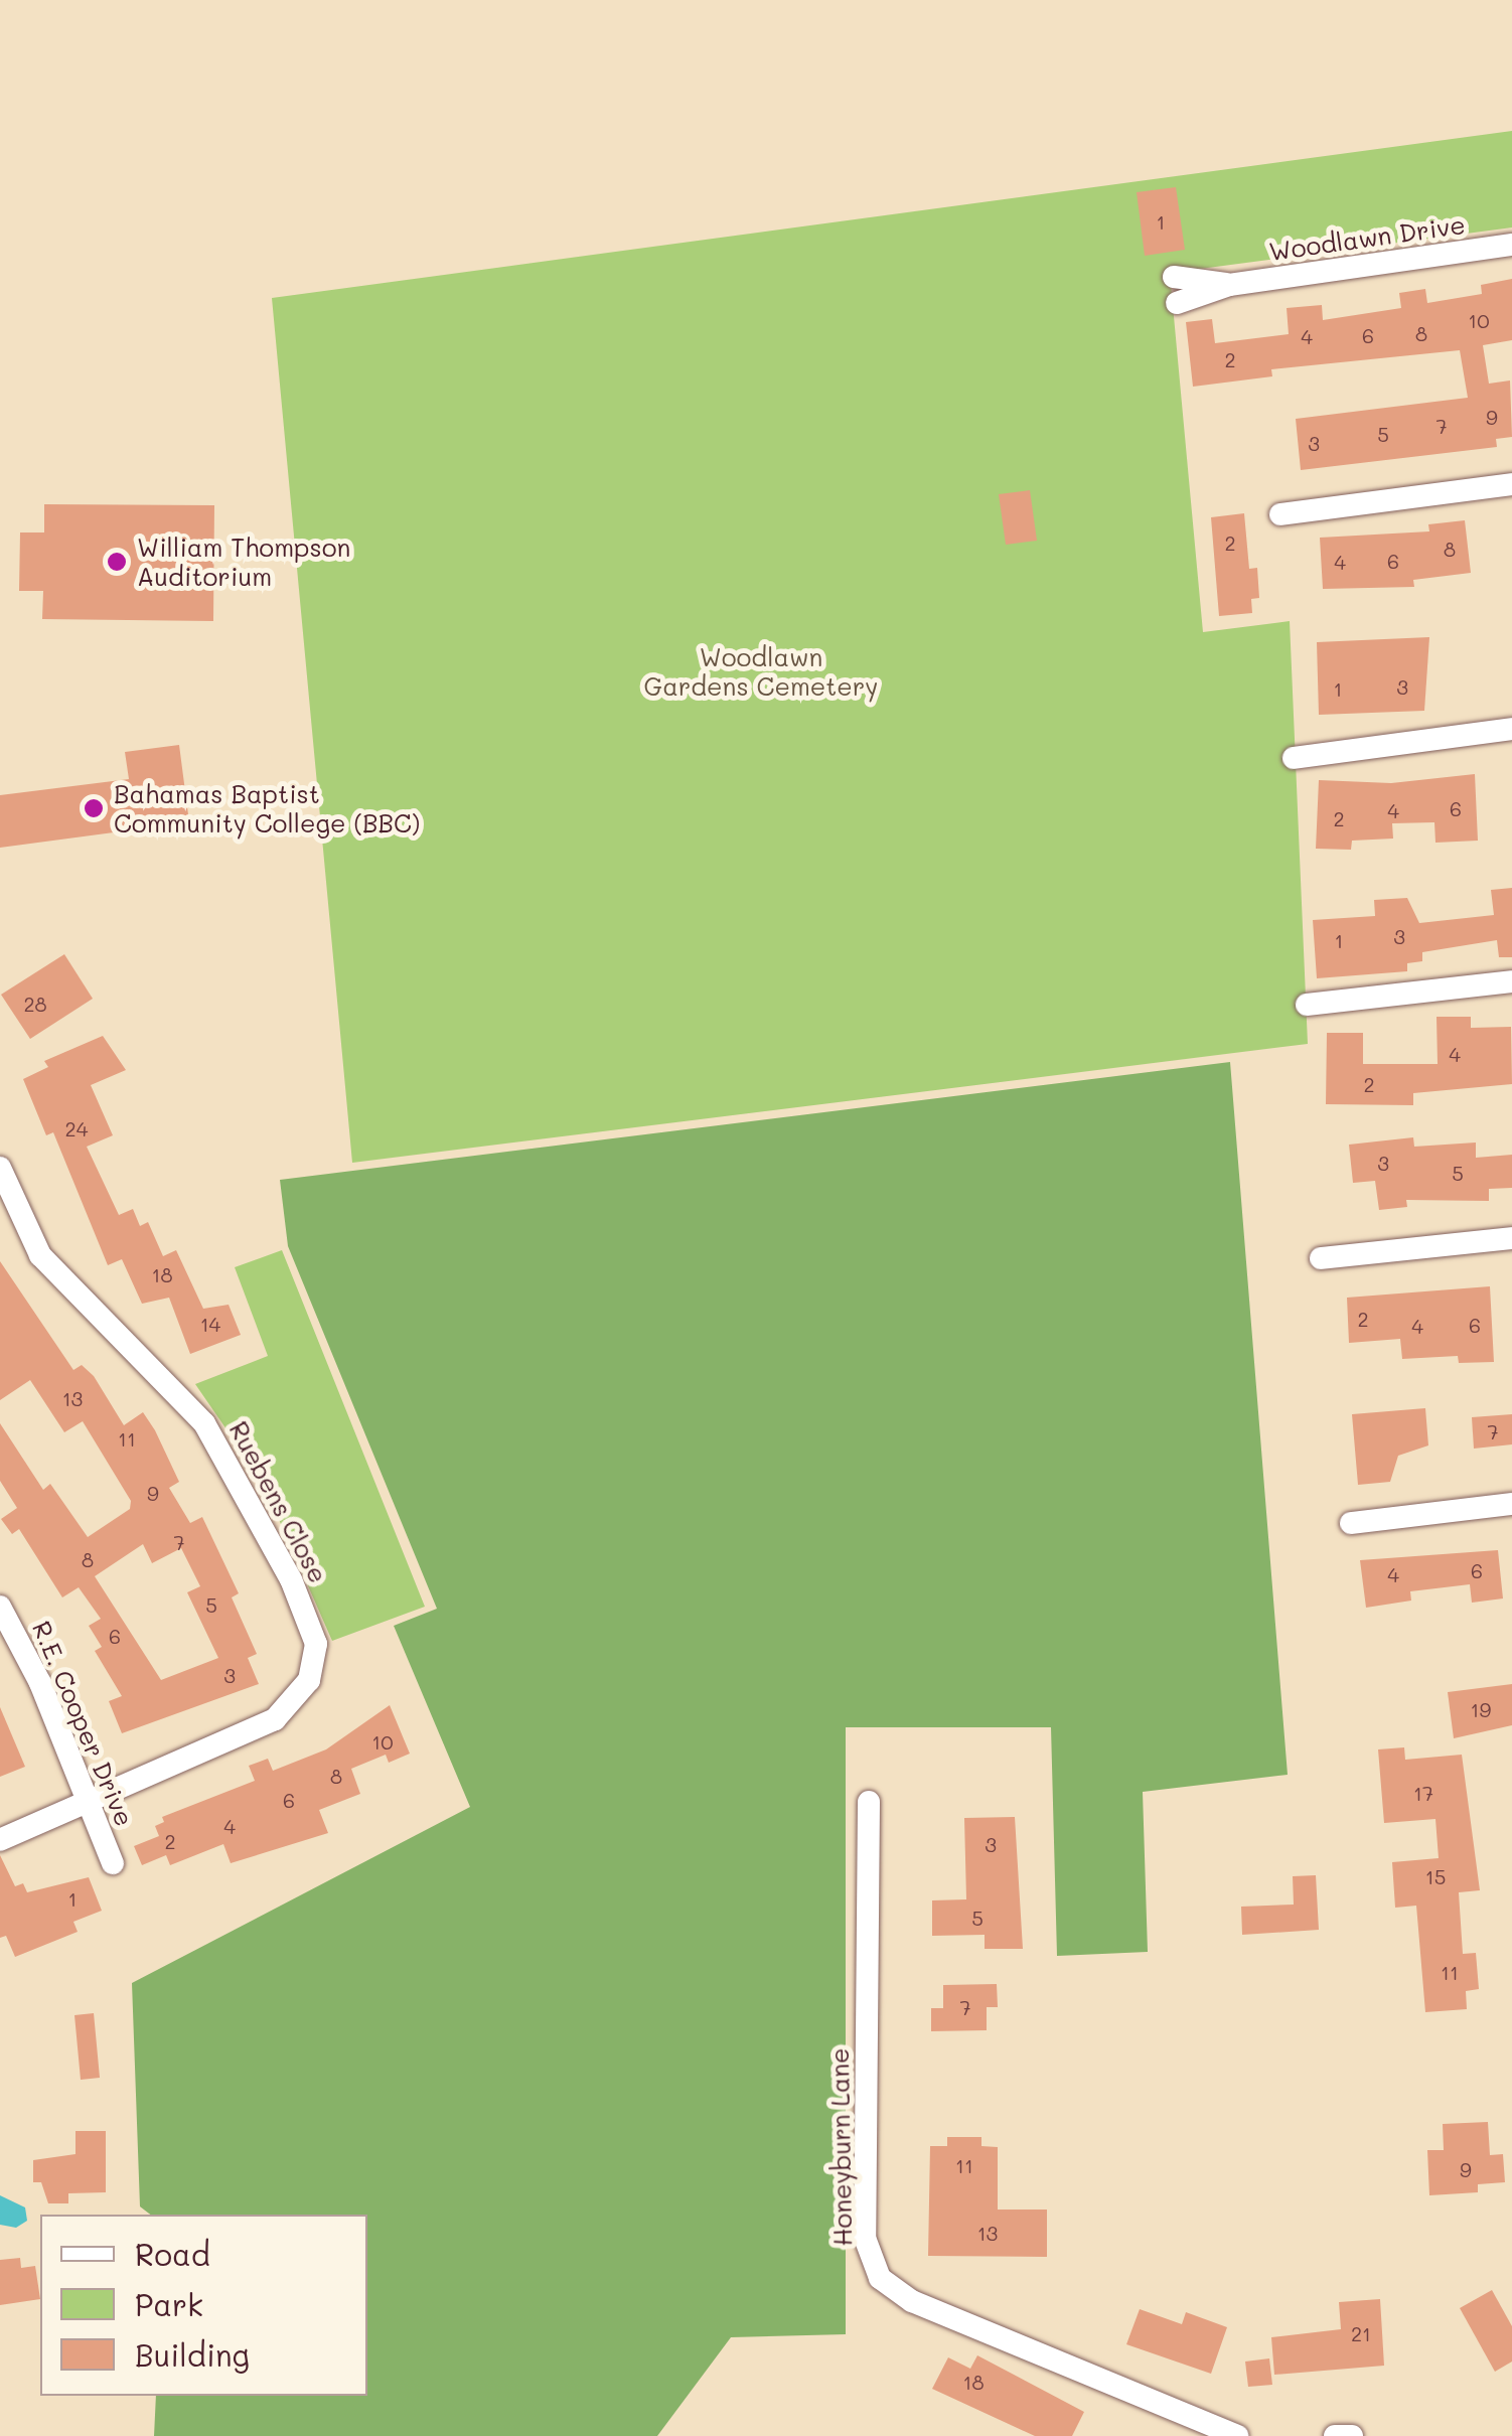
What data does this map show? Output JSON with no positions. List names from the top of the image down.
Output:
{
  "streets": {
    "street": [
      "Woodlawn Drive",
      "Ruebens Close",
      "R.E. Cooper Drive",
      "Honeyburn Lane"
    ]
  },
  "crossings": [
    ["Ruebens Close", "R.E. Cooper Drive"]
  ],
  "parks": ["Woodlawn Gardens Cemetery"],
  "places": ["William Thompson Auditorium", "Bahamas Baptist Community College (BBC)"],
  "house_numbers": [
    "1",
    "10",
    "8",
    "6",
    "4",
    "2",
    "9",
    "7",
    "5",
    "3",
    "2",
    "8",
    "6",
    "4",
    "3",
    "1",
    "6",
    "4",
    "2",
    "3",
    "1",
    "28",
    "4",
    "2",
    "24",
    "3",
    "5",
    "18",
    "2",
    "14",
    "6",
    "4",
    "13",
    "7",
    "11",
    "9",
    "7",
    "8",
    "6",
    "4",
    "5",
    "6",
    "3",
    "19",
    "10",
    "8",
    "17",
    "6",
    "4",
    "2",
    "3",
    "15",
    "1",
    "5",
    "11",
    "7",
    "11",
    "9",
    "13",
    "21",
    "18"
  ],
  "legend": ["Road", "Park", "Building"]
}
